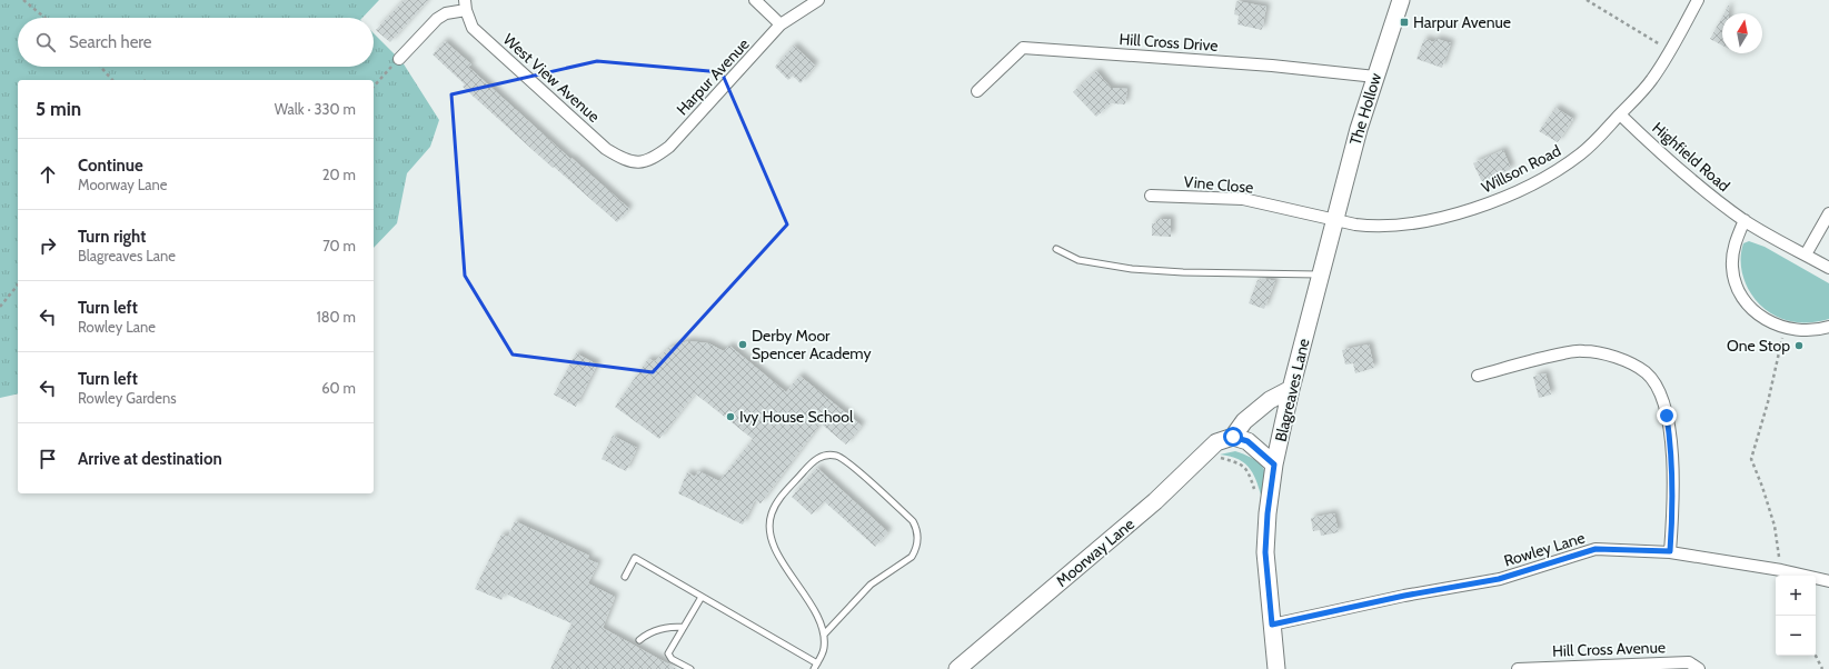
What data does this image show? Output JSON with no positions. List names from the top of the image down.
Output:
{
  "streets": {
    "street": [
      "Hill Cross Drive",
      "Harpur Avenue",
      "West View Avenue",
      "The Hollow",
      "Highfield Road",
      "Willson Road",
      "Vine Close",
      "Blagreaves Lane",
      "Rowley Lane",
      "Moorway Lane",
      "Hill Cross Avenue"
    ]
  },
  "crossings": [
    ["Hill Cross Drive", "The Hollow"],
    ["Harpur Avenue", "West View Avenue"],
    ["The Hollow", "Willson Road"],
    ["The Hollow", "Vine Close"],
    ["The Hollow", "Blagreaves Lane"],
    ["Highfield Road", "Willson Road"],
    ["Willson Road", "Vine Close"],
    ["Willson Road", "Blagreaves Lane"],
    ["Vine Close", "Blagreaves Lane"],
    ["Blagreaves Lane", "Rowley Lane"],
    ["Blagreaves Lane", "Moorway Lane"]
  ],
  "places": {
    "transit": ["Harpur Avenue"],
    "other": ["Derby Moor Spencer Academy", "One Stop", "Ivy House School"]
  },
  "north": "top",
  "page": {
    "search": "Search here",
    "heading": ["5 min", "Walk · 330 m"],
    "list": [
      ["Continue", "Moorway Lane", "20 m"],
      ["Turn right", "Blagreaves Lane", "70 m"],
      ["Turn left", "Rowley Lane", "180 m"],
      ["Turn left", "Rowley Gardens", "60 m"],
      "Arrive at destination"
    ],
    "map_buttons": ["+", "−"]
  }
}
